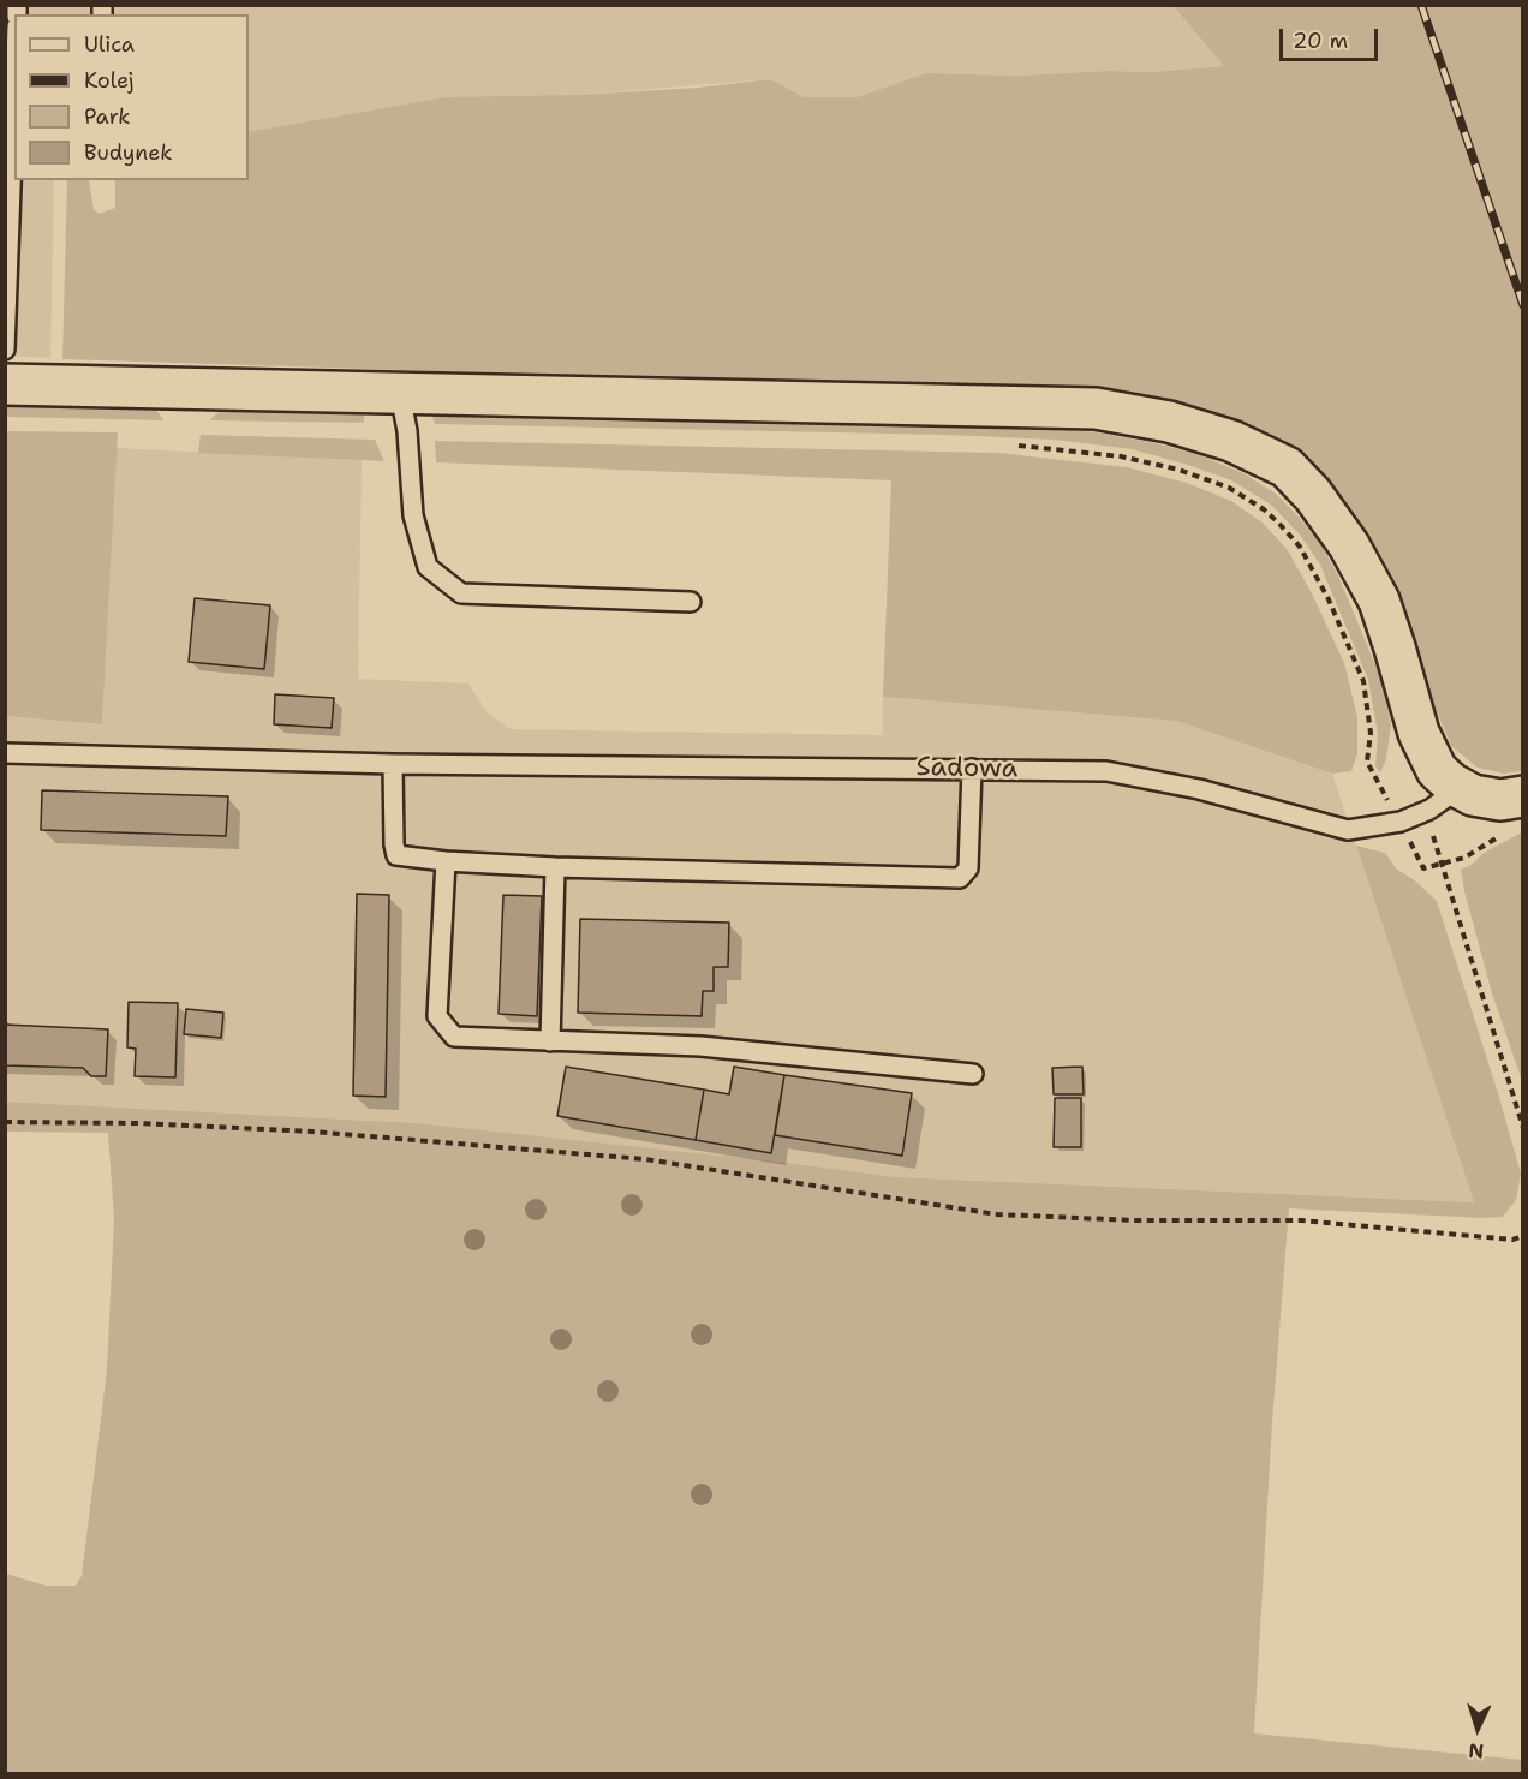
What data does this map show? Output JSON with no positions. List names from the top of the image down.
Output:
{
  "streets": {
    "lane": ["Sadowa"]
  },
  "legend": [
    "Ulica",
    "Kolej",
    "Park",
    "Budynek"
  ],
  "scale_bar": "20 m",
  "north": "bottom"
}
